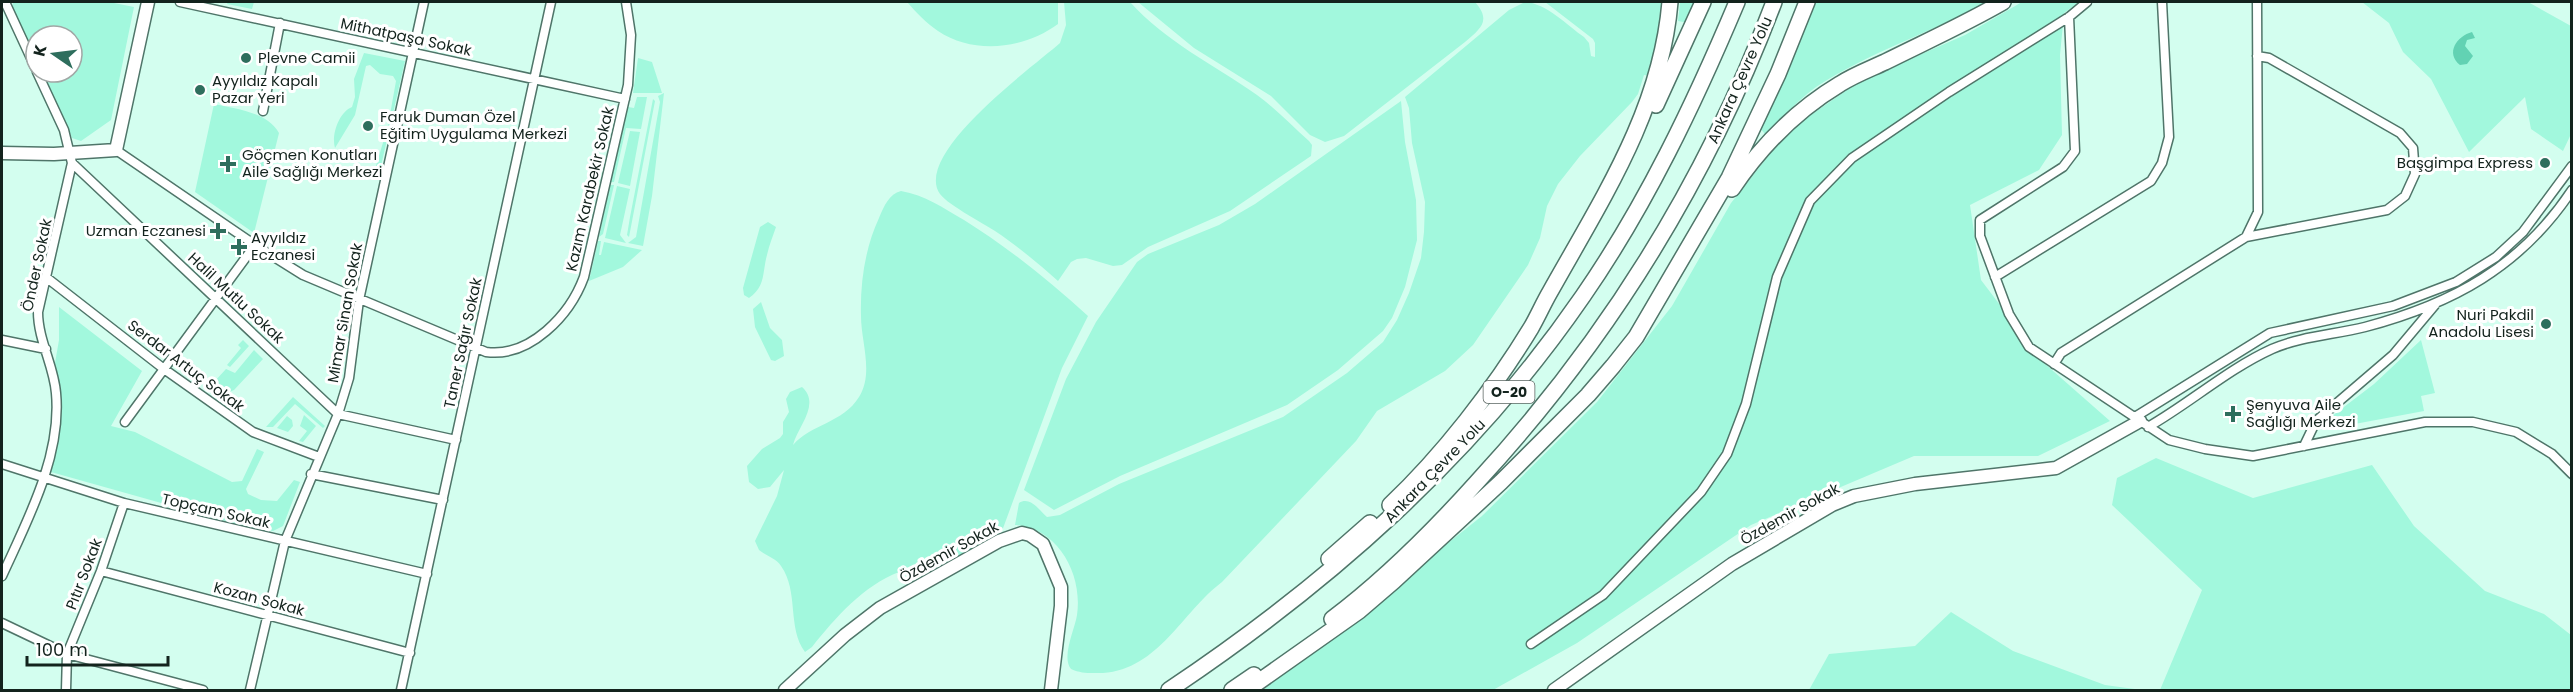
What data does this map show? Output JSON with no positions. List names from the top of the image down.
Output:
{
  "streets": {
    "highway": ["Ankara Çevre Yolu", "O-20"],
    "street": [
      "Mithatpaşa Sokak",
      "Kazım Karabekir Sokak",
      "Önder Sokak",
      "Halil Mutlu Sokak",
      "Mimar Sinan Sokak",
      "Taner Sağır Sokak",
      "Serdar Artuç Sokak",
      "Topçam Sokak",
      "Özdemir Sokak",
      "Pıtır Sokak",
      "Kozan Sokak"
    ]
  },
  "crossings": [
    ["Mithatpaşa Sokak", "Kazım Karabekir Sokak"],
    ["Mithatpaşa Sokak", "Mimar Sinan Sokak"],
    ["Mithatpaşa Sokak", "Taner Sağır Sokak"],
    ["Kazım Karabekir Sokak", "Mimar Sinan Sokak"],
    ["Kazım Karabekir Sokak", "Taner Sağır Sokak"],
    ["Önder Sokak", "Halil Mutlu Sokak"],
    ["Önder Sokak", "Serdar Artuç Sokak"],
    ["Önder Sokak", "Topçam Sokak"],
    ["Halil Mutlu Sokak", "Mimar Sinan Sokak"],
    ["Mimar Sinan Sokak", "Serdar Artuç Sokak"],
    ["Mimar Sinan Sokak", "Topçam Sokak"],
    ["Mimar Sinan Sokak", "Kozan Sokak"],
    ["Taner Sağır Sokak", "Topçam Sokak"],
    ["Taner Sağır Sokak", "Kozan Sokak"],
    ["Topçam Sokak", "Pıtır Sokak"],
    ["Pıtır Sokak", "Kozan Sokak"]
  ],
  "places": {
    "other": [
      "Plevne Camii",
      "Ayyıldız Kapalı Pazar Yeri",
      "Faruk Duman Özel Eğitim Uygulama Merkezi",
      "Başgimpa Express",
      "Nuri Pakdil Anadolu Lisesi"
    ],
    "health": [
      "Göçmen Konutları Aile Sağlığı Merkezi",
      "Uzman Eczanesi",
      "Ayyıldız Eczanesi",
      "Şenyuva Aile Sağlığı Merkezi"
    ]
  },
  "scale_bar": "100 m",
  "north": "left"
}
